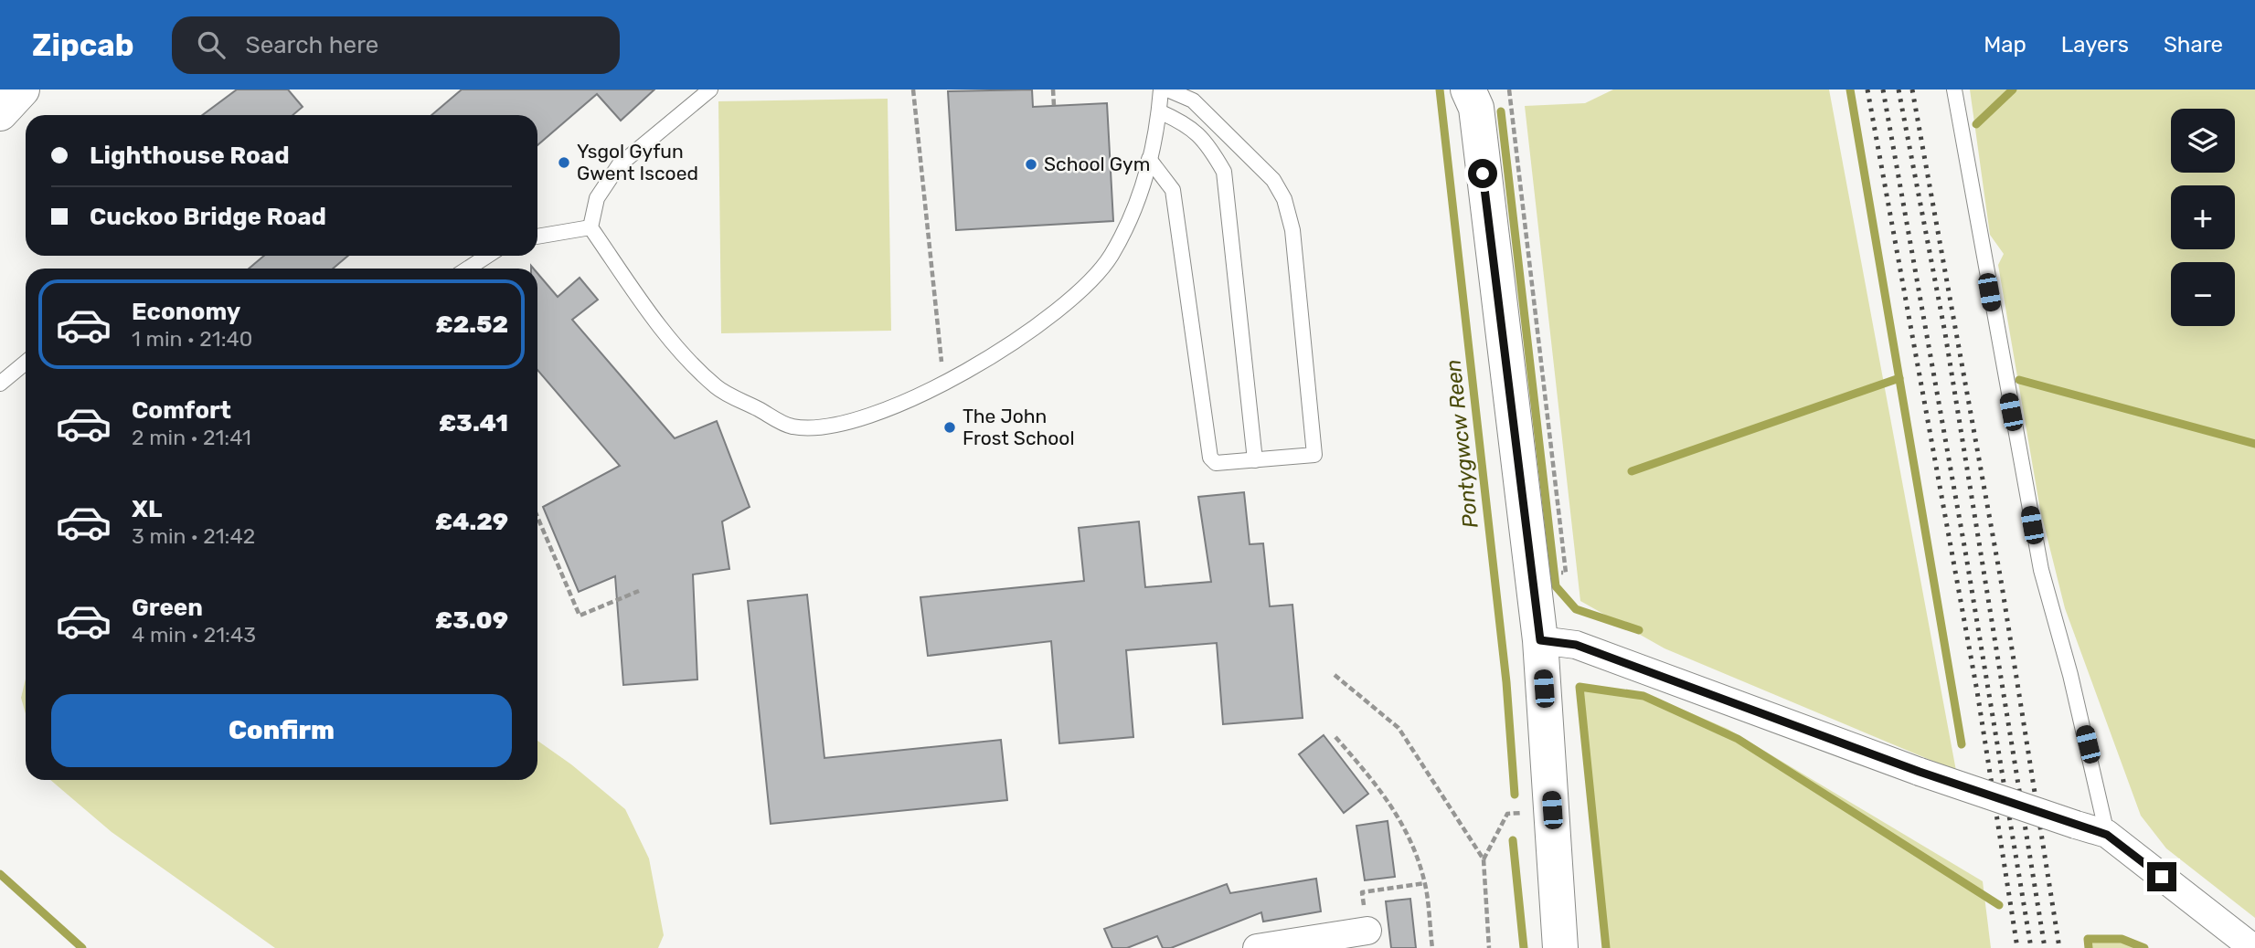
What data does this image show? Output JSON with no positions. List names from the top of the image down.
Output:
{
  "water": ["Pontygwcw Reen"],
  "places": ["Ysgol Gyfun Gwent Iscoed", "School Gym", "The John Frost School"],
  "page": {
    "header": "Zipcab",
    "search": "Search here",
    "nav": ["Map", "Layers", "Share"],
    "map_buttons": ["+", "−"],
    "banner": ["Lighthouse Road", "Cuckoo Bridge Road"],
    "list": [
      {
        "name": "Economy",
        "note": "1 min · 21:40",
        "value": "£2.52"
      },
      {
        "name": "Comfort",
        "note": "2 min · 21:41",
        "value": "£3.41"
      },
      {
        "name": "XL",
        "note": "3 min · 21:42",
        "value": "£4.29"
      },
      {
        "name": "Green",
        "note": "4 min · 21:43",
        "value": "£3.09"
      }
    ],
    "buttons": "Confirm"
  }
}
